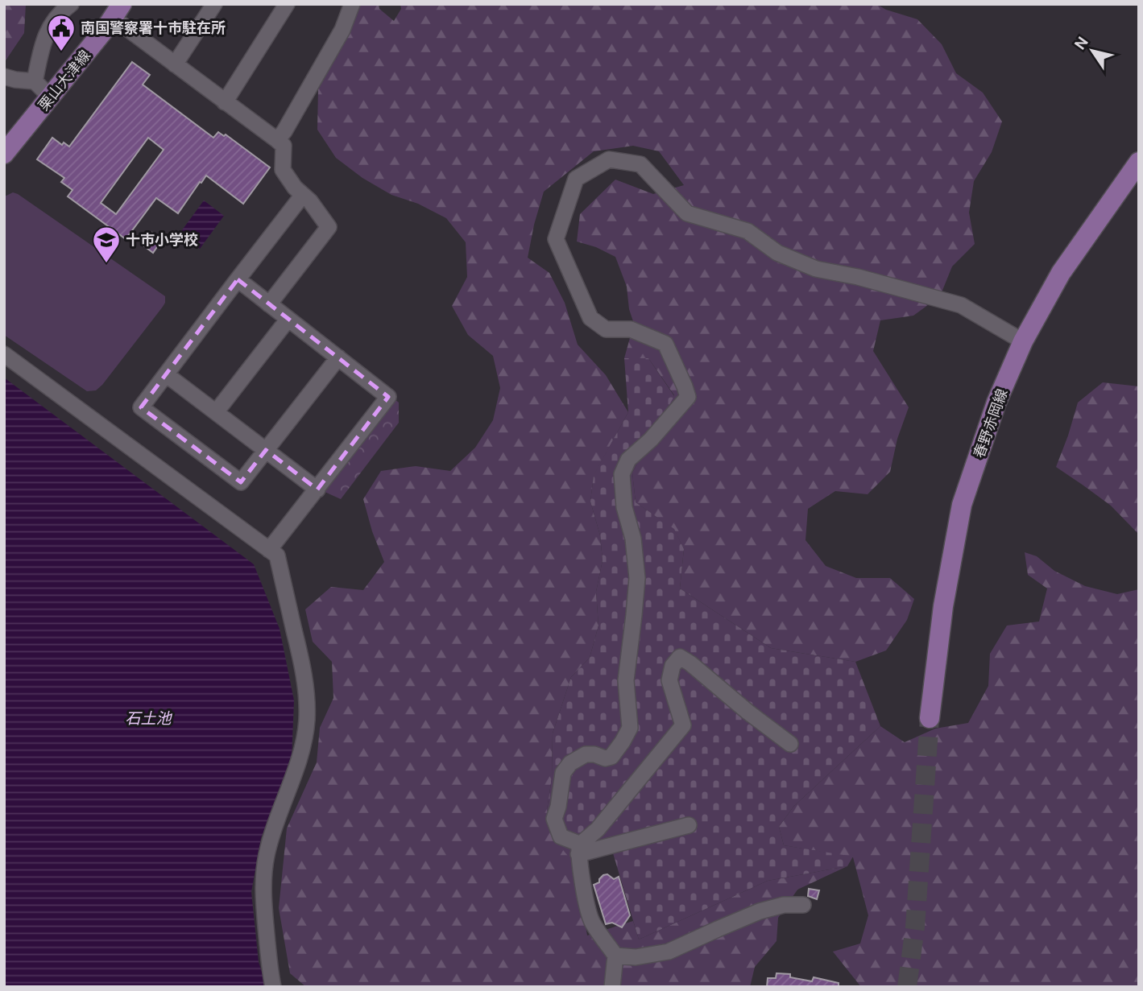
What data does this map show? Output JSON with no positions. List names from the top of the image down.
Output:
{
  "streets": {
    "main road": ["栗山大津線", "春野赤岡線"]
  },
  "water": ["石土池"],
  "places": {
    "public building": ["南国警察署十市駐在所"],
    "school or university": ["十市小学校"]
  },
  "north": "top left"
}
